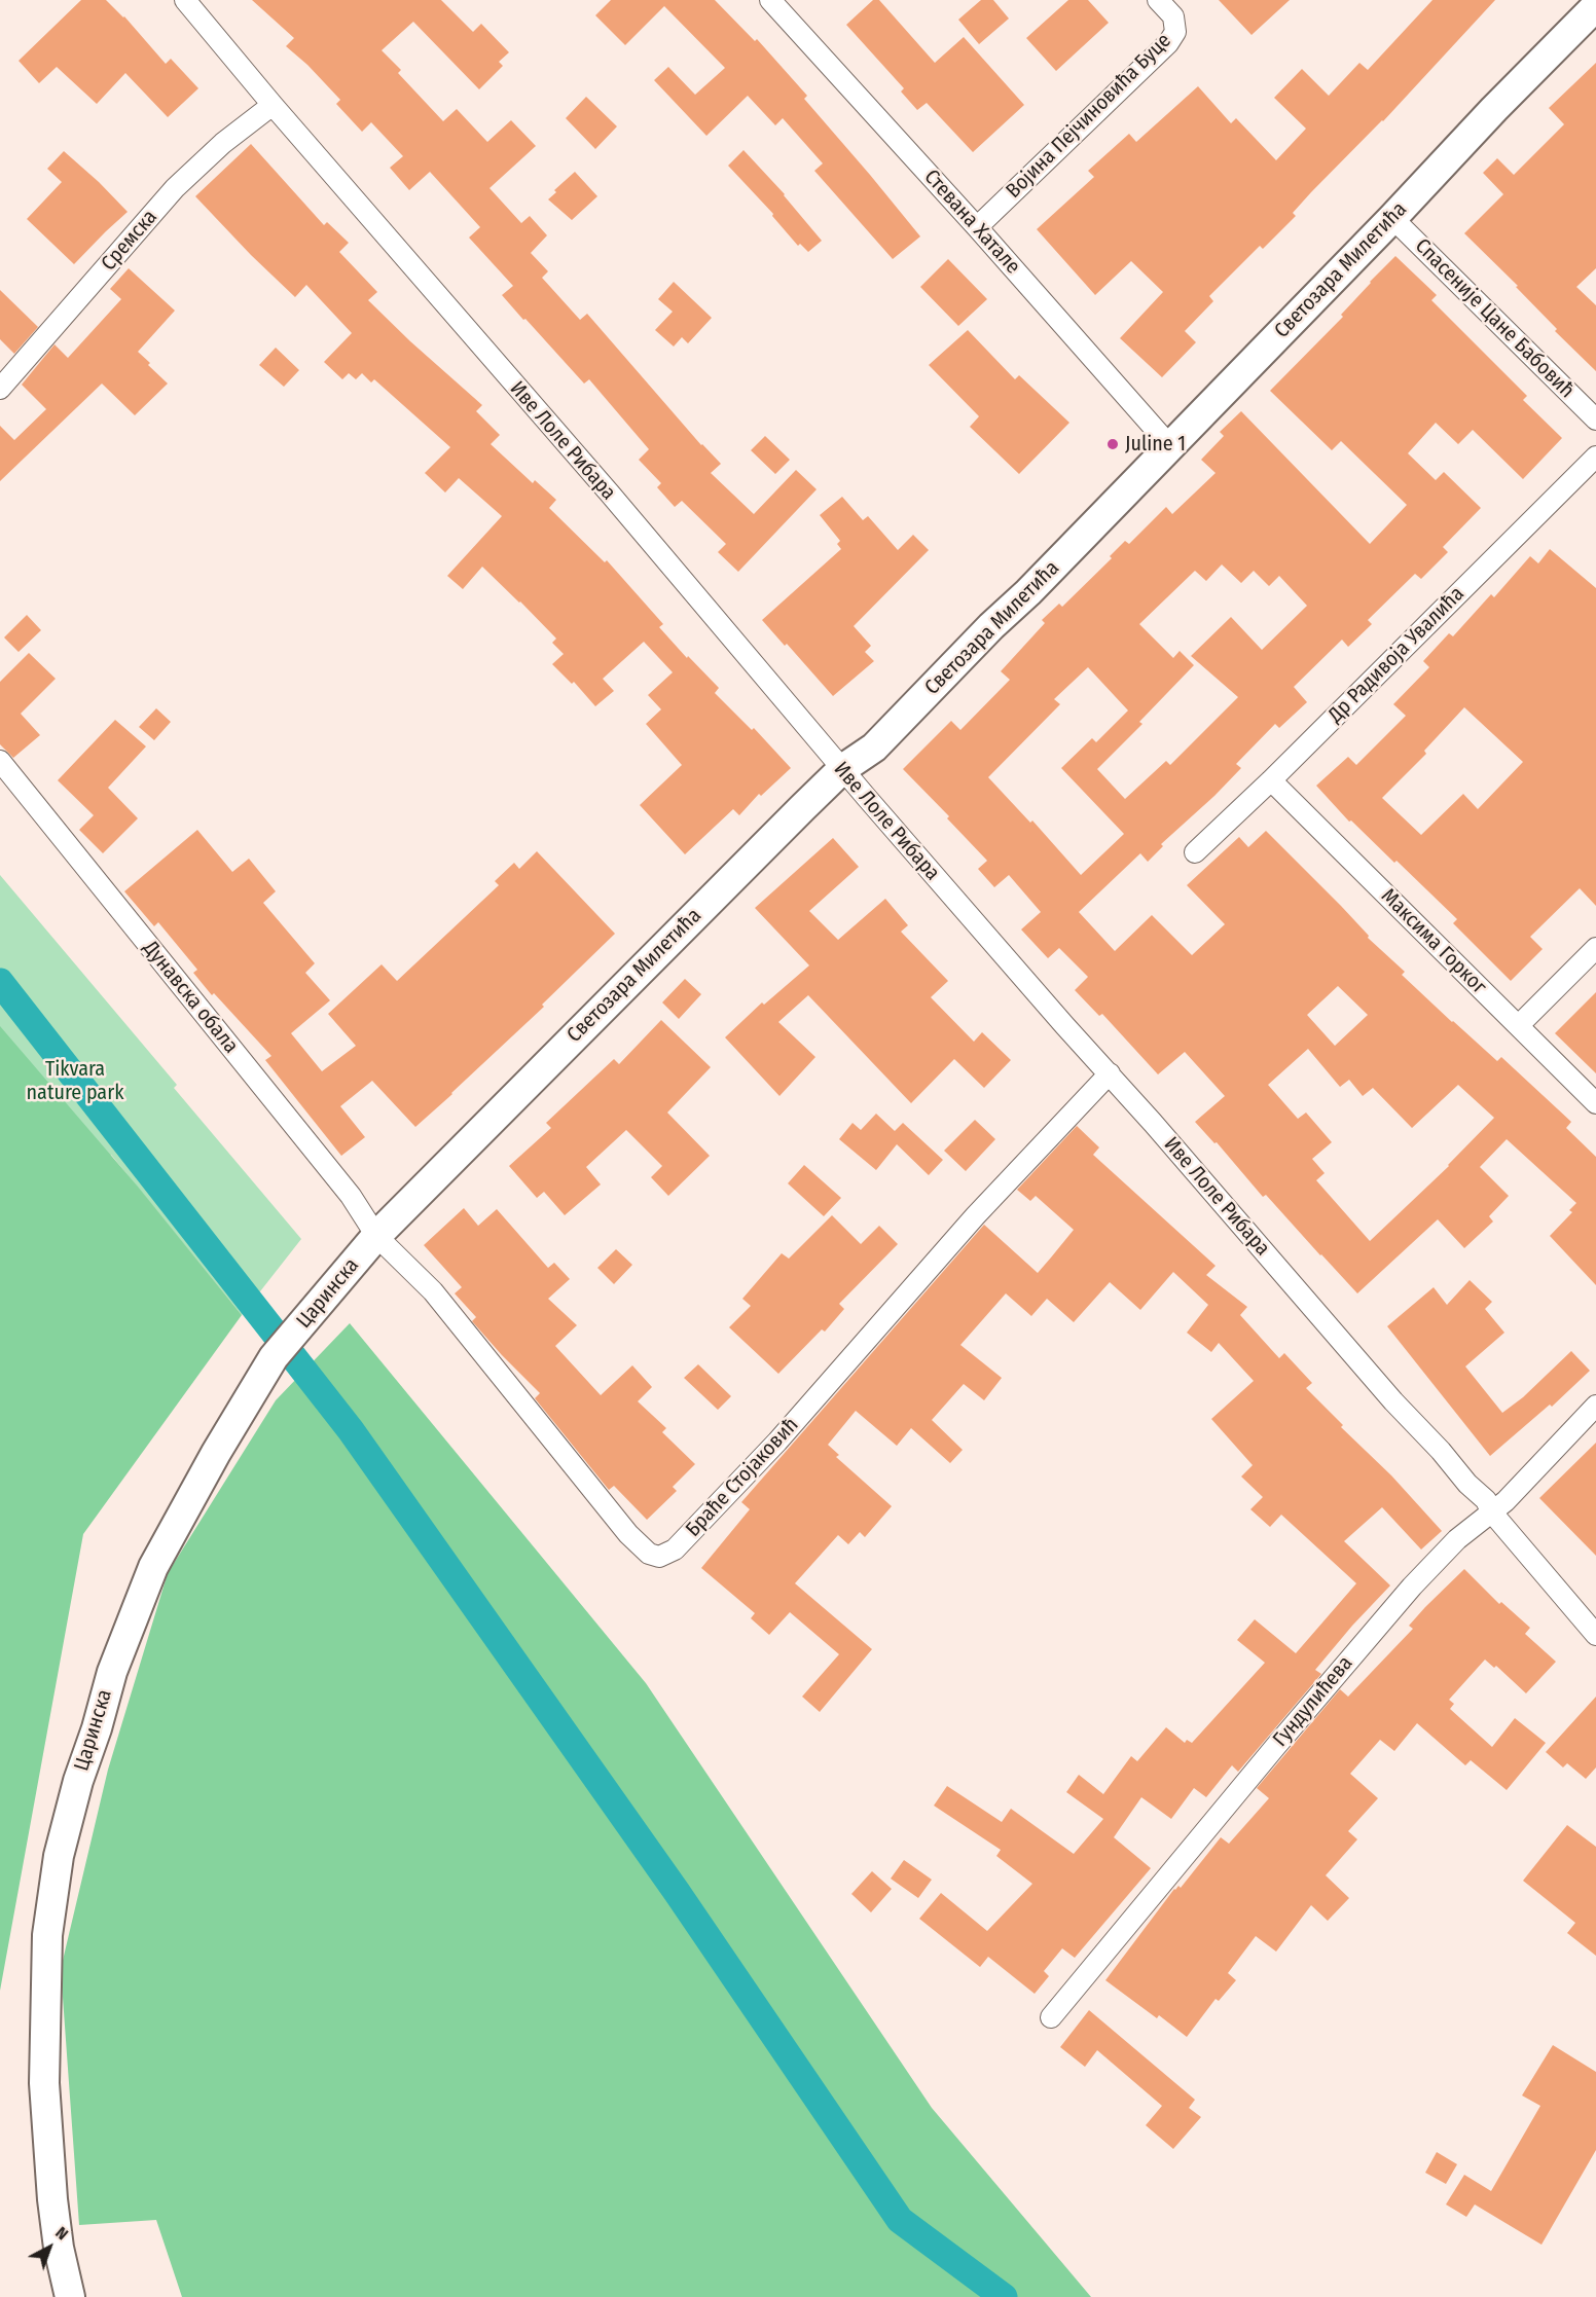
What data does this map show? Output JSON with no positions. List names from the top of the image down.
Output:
{
  "streets": {
    "main road": ["Светозара Милетића", "Царинска"],
    "street": [
      "Војина Пејчиновића Буце",
      "Стевана Хатале",
      "Сремска",
      "Спасеније Цане Бабовић",
      "Иве Лоле Рибара",
      "Др Радивоја Увалића",
      "Максима Горког",
      "Дунавска обала",
      "Браће Стојаковић",
      "Гундулићева"
    ]
  },
  "crossings": [
    ["Војина Пејчиновића Буце", "Стевана Хатале"],
    ["Стевана Хатале", "Светозара Милетића"],
    ["Сремска", "Иве Лоле Рибара"],
    ["Светозара Милетића", "Спасеније Цане Бабовић"],
    ["Светозара Милетића", "Иве Лоле Рибара"],
    ["Светозара Милетића", "Дунавска обала"],
    ["Светозара Милетића", "Царинска"],
    ["Светозара Милетића", "Браће Стојаковић"],
    ["Иве Лоле Рибара", "Браће Стојаковић"],
    ["Иве Лоле Рибара", "Гундулићева"],
    ["Др Радивоја Увалића", "Максима Горког"],
    ["Дунавска обала", "Царинска"],
    ["Дунавска обала", "Браће Стојаковић"],
    ["Царинска", "Браће Стојаковић"]
  ],
  "parks": ["Tikvara nature park"],
  "places": ["Juline 1"],
  "north": "top right"
}
